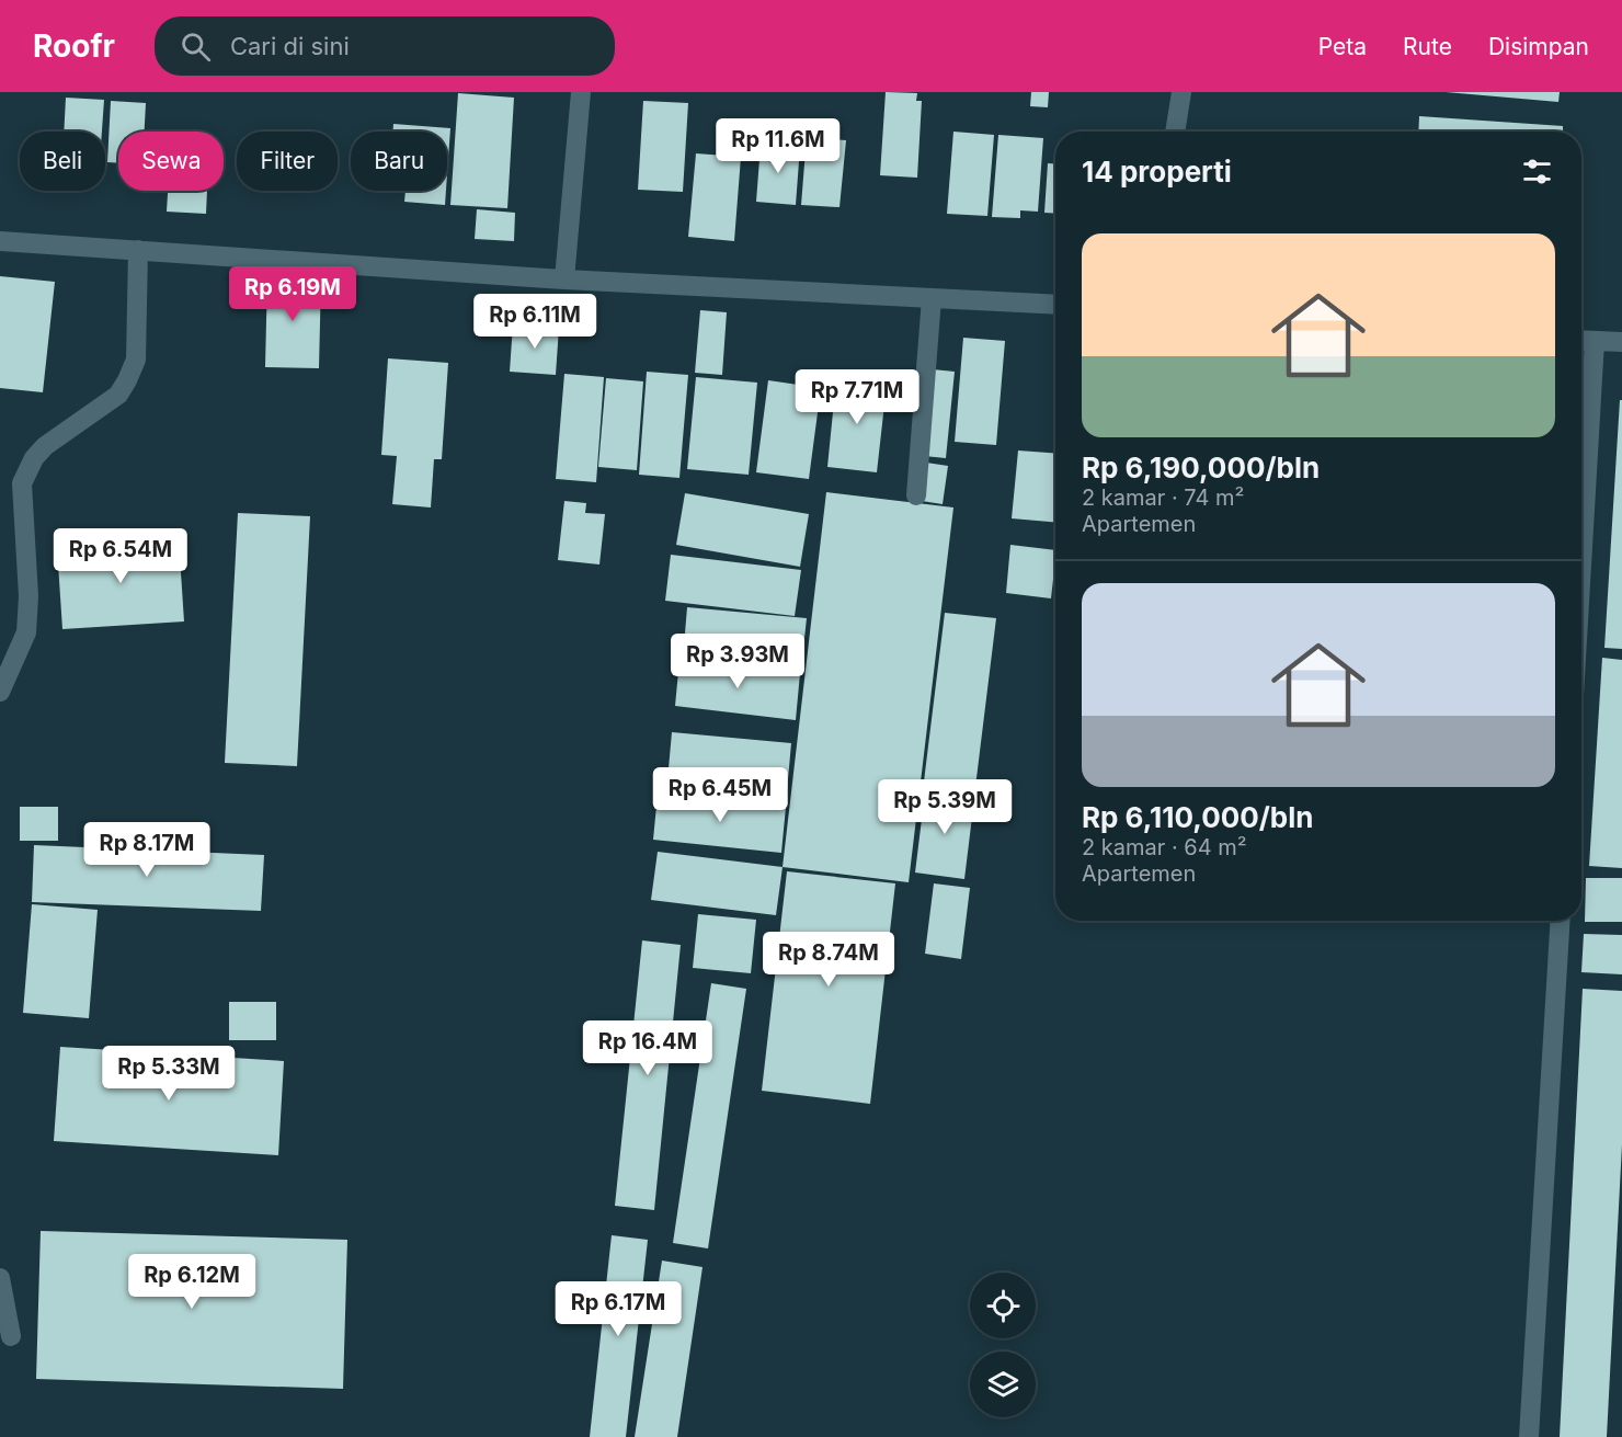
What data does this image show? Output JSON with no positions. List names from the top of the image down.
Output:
{
  "page": {
    "header": "Roofr",
    "search": "Cari di sini",
    "nav": ["Peta", "Rute", "Disimpan"],
    "price": [
      "Rp 11.6M",
      "Rp 6.19M",
      "Rp 6.11M",
      "Rp 7.71M",
      "Rp 6.54M",
      "Rp 3.93M",
      "Rp 6.45M",
      "Rp 5.39M",
      "Rp 8.17M",
      "Rp 8.74M",
      "Rp 16.4M",
      "Rp 5.33M",
      "Rp 6.12M",
      "Rp 6.17M"
    ],
    "chip": [
      "Beli",
      "Sewa",
      "Filter",
      "Baru"
    ],
    "heading": "14 properti",
    "list": [
      {
        "name": "Rp 6,190,000/bln",
        "note": "2 kamar · 74 m² · Apartemen"
      },
      {
        "name": "Rp 6,110,000/bln",
        "note": "2 kamar · 64 m² · Apartemen"
      }
    ]
  }
}
